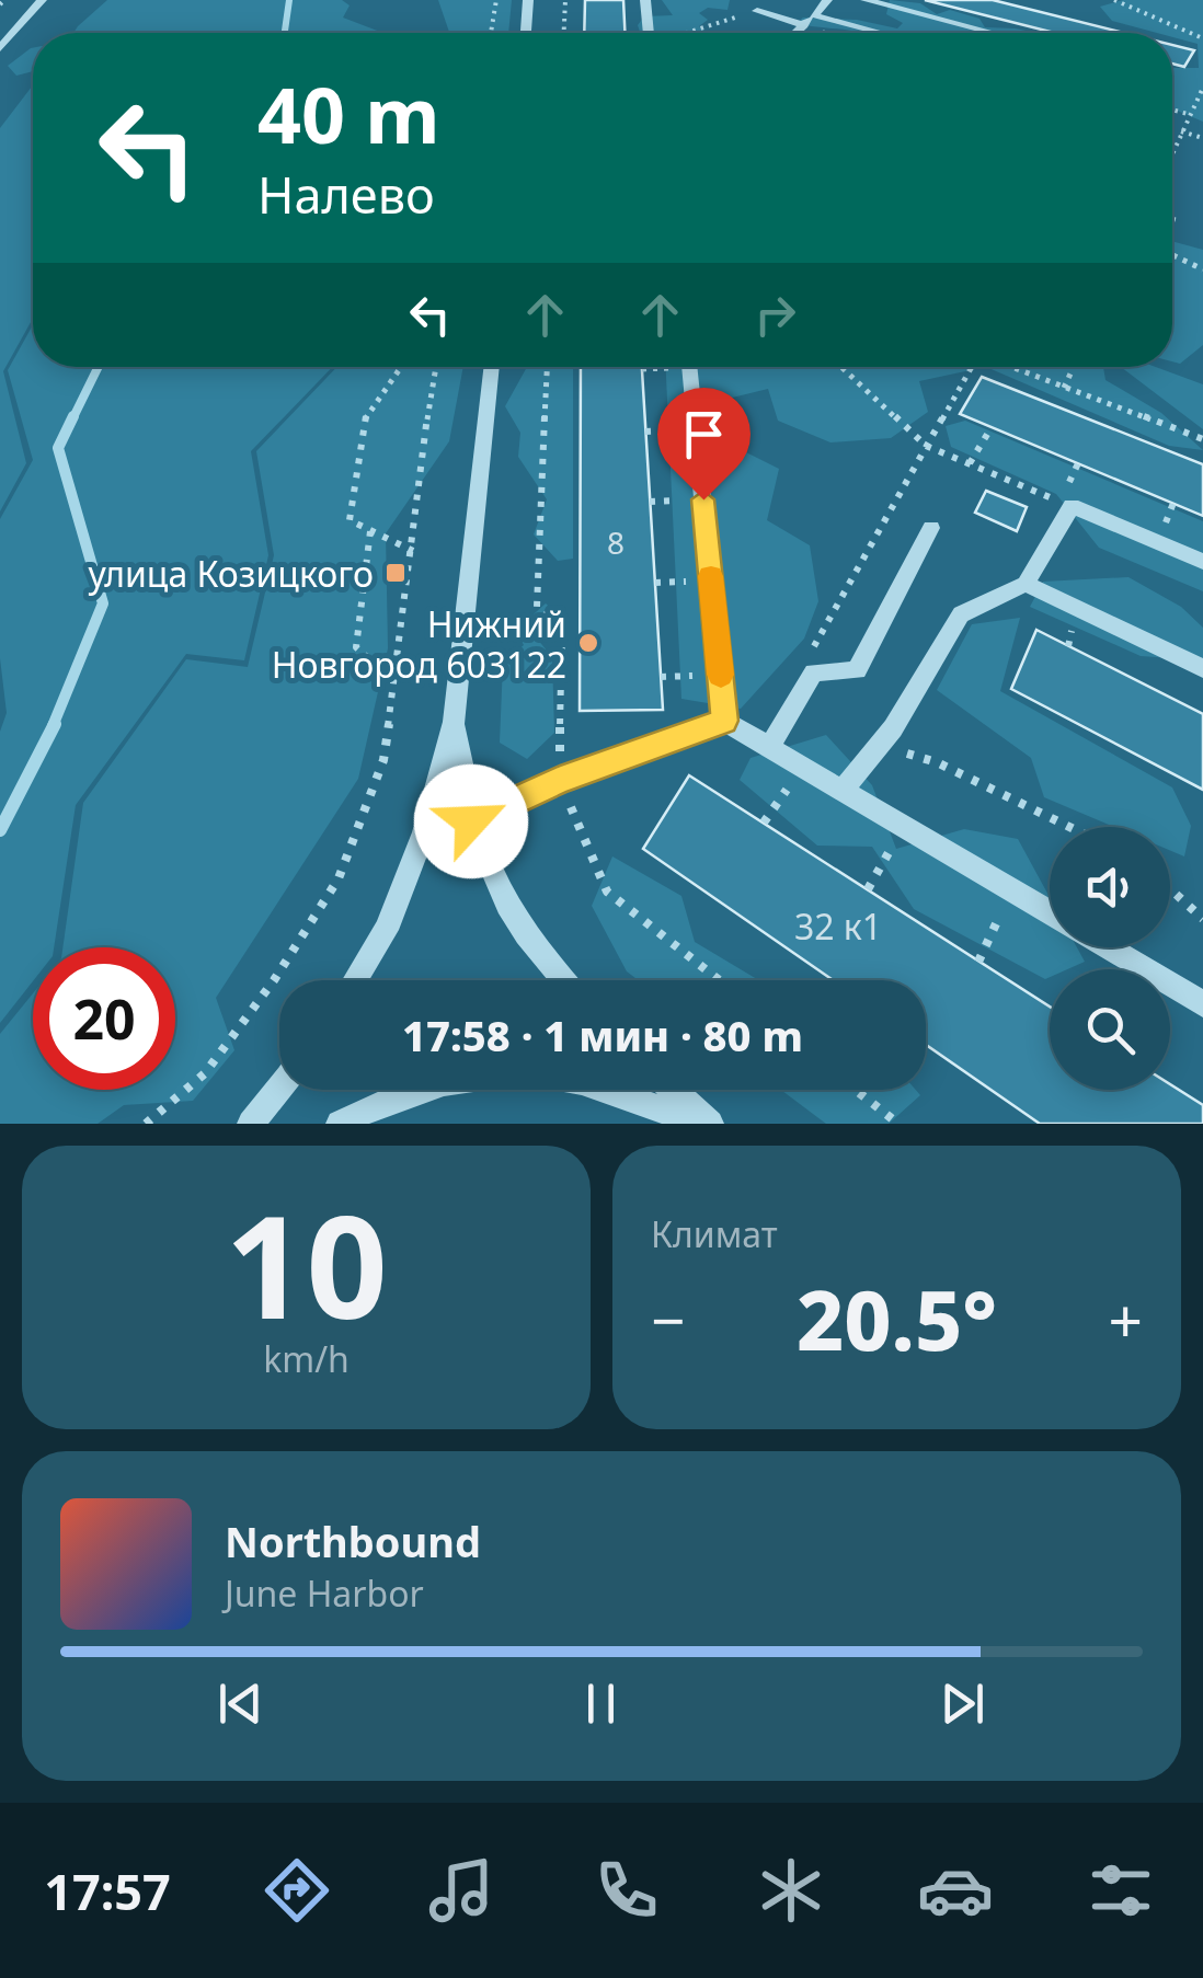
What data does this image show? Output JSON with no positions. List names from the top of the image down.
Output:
{
  "places": {
    "transit": ["улица Козицкого"],
    "other": ["Нижний Новгород 603122"]
  },
  "house_numbers": ["8", "32 к1"],
  "page": {
    "turn": ["40 m", "Налево"],
    "limit": "20",
    "trip": "17:58 · 1 мин · 80 m",
    "tile": [
      ["10", "km/h"],
      "Климат"
    ],
    "heat": ["−", "20.5°", "+"],
    "song": ["Northbound", "June Harbor"],
    "tabs": "17:57"
  }
}
